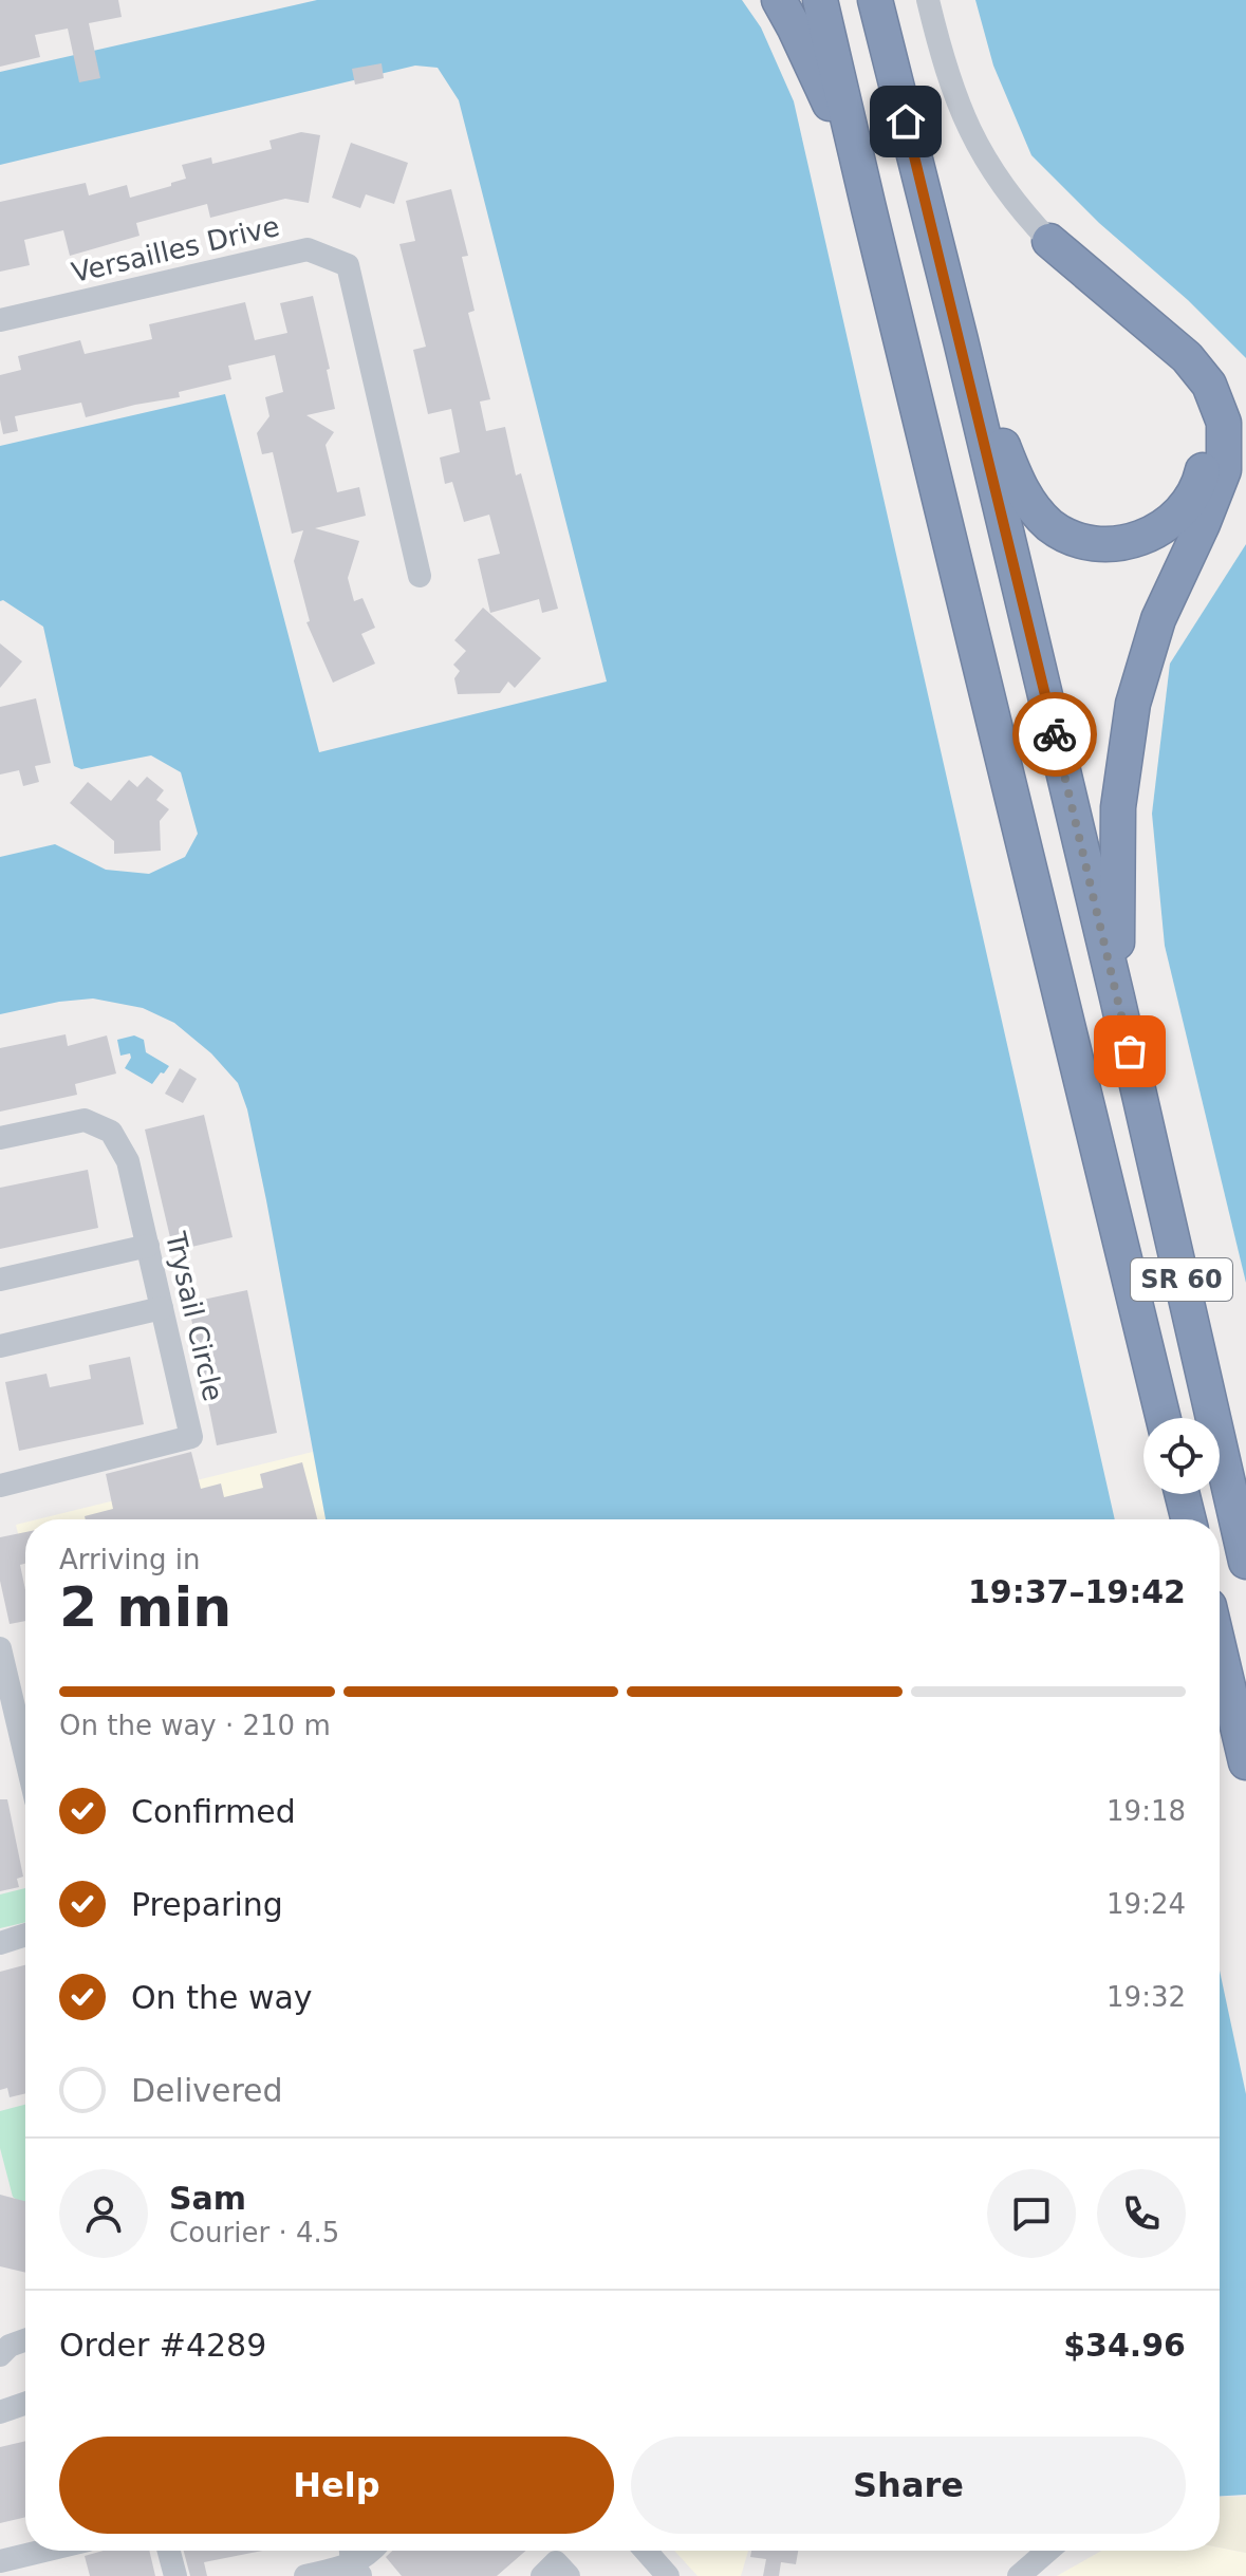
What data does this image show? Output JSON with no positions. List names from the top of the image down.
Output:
{
  "streets": {
    "highway": ["SR 60"],
    "street": ["Versailles Drive", "Trysail Circle"]
  },
  "page": {
    "heading": ["2 min", "Arriving in", "19:37–19:42"],
    "panel": [
      "Sam",
      "Courier · 4.5",
      "Order #4289",
      "$34.96"
    ],
    "bar": "On the way · 210 m",
    "list": [
      ["Confirmed", "19:18"],
      ["Preparing", "19:24"],
      ["On the way", "19:32"],
      "Delivered"
    ],
    "buttons": ["Help", "Share"]
  }
}
